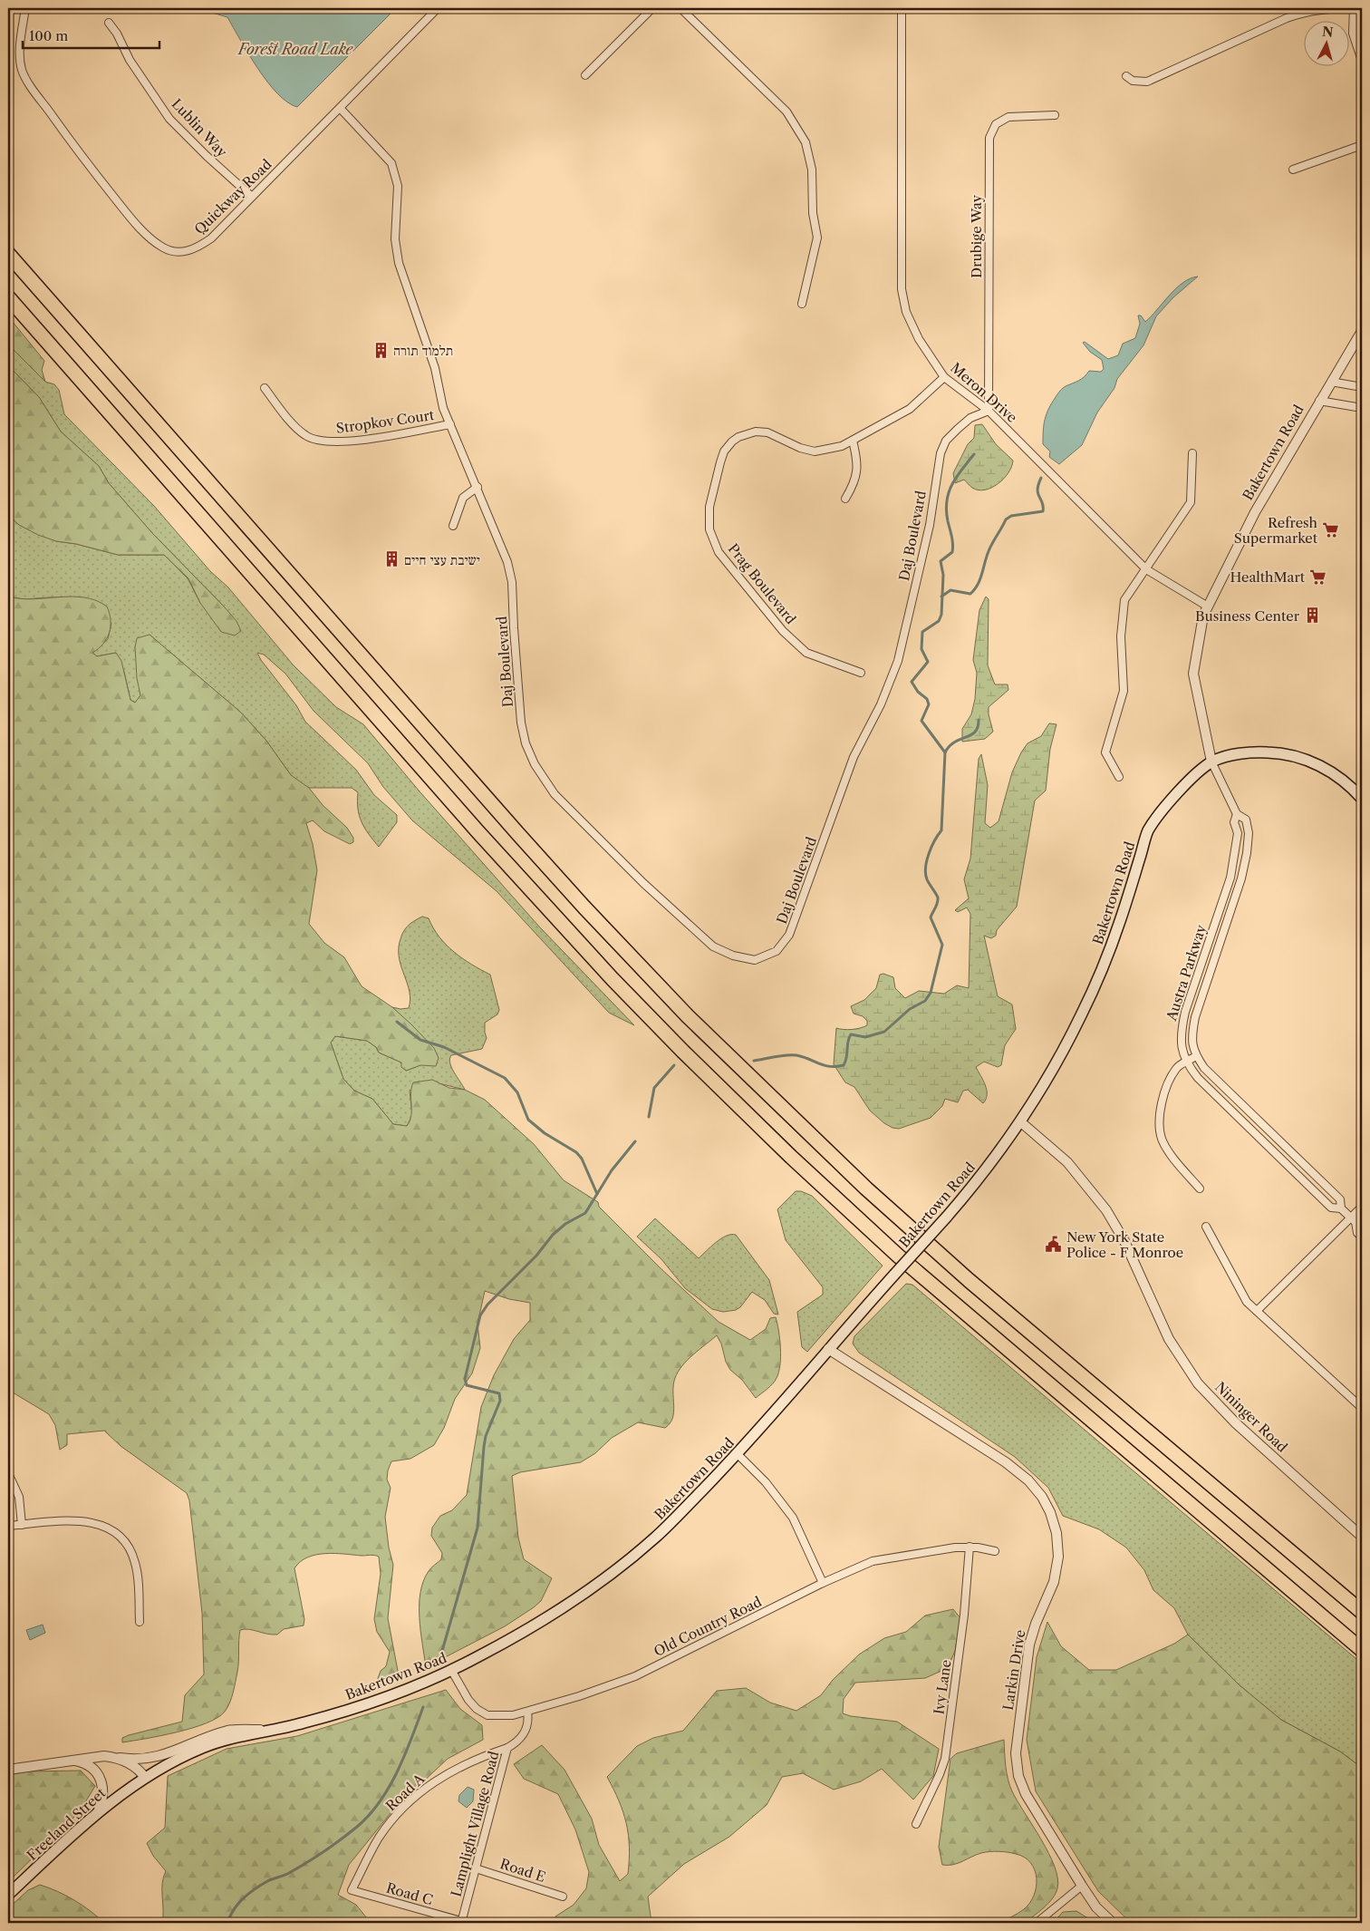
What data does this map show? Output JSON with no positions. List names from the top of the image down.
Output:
{
  "streets": {
    "main road": ["Bakertown Road", "Freeland Street"],
    "street": [
      "Lublin Way",
      "Quickway Road",
      "Drubige Way",
      "Meron Drive",
      "Stropkov Court",
      "Daj Boulevard",
      "Prag Boulevard",
      "Austra Parkway",
      "Nininger Road",
      "Old Country Road",
      "Larkin Drive",
      "Ivy Lane",
      "Road A",
      "Lamplight Village Road",
      "Road E",
      "Road C"
    ]
  },
  "crossings": [
    ["Lublin Way", "Quickway Road"],
    ["Quickway Road", "Daj Boulevard"],
    ["Drubige Way", "Meron Drive"],
    ["Drubige Way", "Daj Boulevard"],
    ["Meron Drive", "Bakertown Road"],
    ["Meron Drive", "Daj Boulevard"],
    ["Meron Drive", "Prag Boulevard"],
    ["Stropkov Court", "Daj Boulevard"],
    ["Bakertown Road", "Austra Parkway"],
    ["Bakertown Road", "Nininger Road"],
    ["Bakertown Road", "Old Country Road"],
    ["Bakertown Road", "Larkin Drive"],
    ["Bakertown Road", "Freeland Street"],
    ["Old Country Road", "Ivy Lane"],
    ["Old Country Road", "Lamplight Village Road"],
    ["Road A", "Lamplight Village Road"],
    ["Road A", "Road C"],
    ["Lamplight Village Road", "Road E"],
    ["Lamplight Village Road", "Road C"]
  ],
  "water": ["Forest Road Lake"],
  "places": {
    "building": ["תלמוד תורה", "ישיבת עצי חיים", "Business Center"],
    "supermarket": ["Refresh Supermarket", "HealthMart"],
    "public building": ["New York State Police - F Monroe"]
  },
  "scale_bar": "100 m",
  "north": "top"
}
